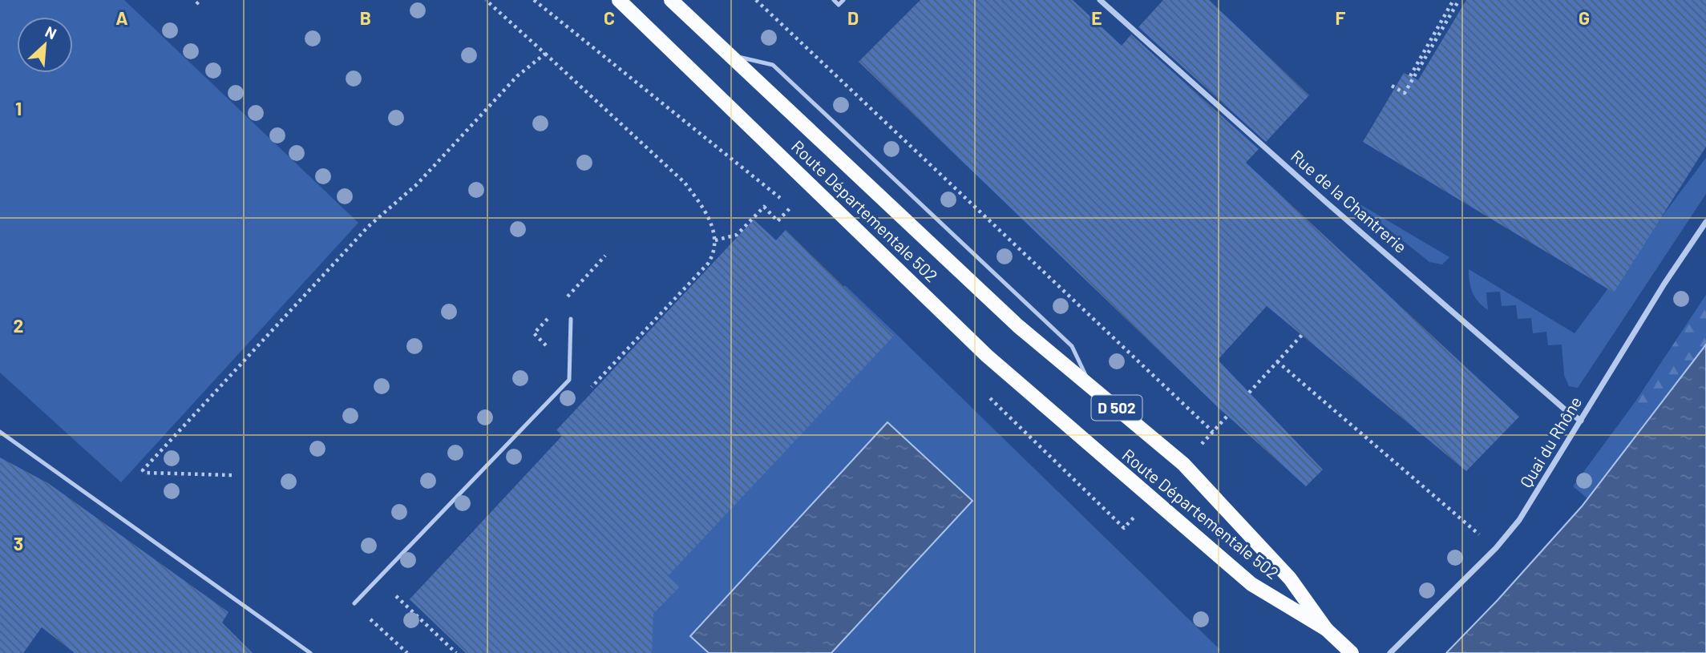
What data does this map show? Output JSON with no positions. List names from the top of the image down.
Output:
{
  "streets": {
    "main road": ["Route Départementale 502", "D 502"],
    "street": ["Rue de la Chantrerie", "Quai du Rhône"]
  },
  "crossings": [
    ["Rue de la Chantrerie", "Quai du Rhône"],
    ["Route Départementale 502", "D 502"]
  ],
  "north": "top right",
  "grid": {
    "columns": [
      "A",
      "B",
      "C",
      "D",
      "E",
      "F",
      "G"
    ],
    "rows": ["1", "2", "3"]
  }
}
